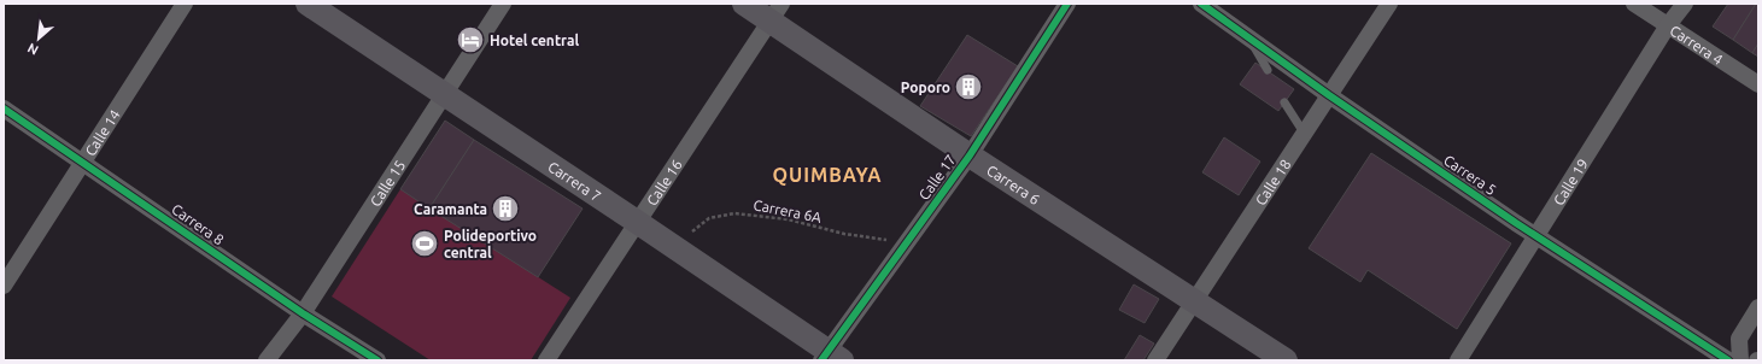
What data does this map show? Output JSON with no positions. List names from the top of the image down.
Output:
{
  "streets": {
    "main road": ["Carrera 7", "Carrera 6"],
    "street": [
      "Carrera 4",
      "Calle 14",
      "Carrera 5",
      "Calle 17",
      "Calle 16",
      "Calle 18",
      "Calle 19",
      "Calle 15",
      "Carrera 8"
    ],
    "path": ["Carrera 6A"]
  },
  "crossings": [
    ["Carrera 4", "Calle 19"],
    ["Calle 14", "Carrera 8"],
    ["Carrera 5", "Calle 18"],
    ["Carrera 5", "Calle 19"],
    ["Calle 17", "Carrera 7"],
    ["Calle 17", "Carrera 6"],
    ["Calle 17", "Carrera 6A"],
    ["Carrera 7", "Calle 16"],
    ["Carrera 7", "Calle 15"],
    ["Carrera 7", "Carrera 6A"],
    ["Calle 16", "Carrera 6"],
    ["Calle 18", "Carrera 6"],
    ["Calle 15", "Carrera 8"]
  ],
  "districts": ["QUIMBAYA"],
  "places": {
    "hotel": ["Hotel central"],
    "building": ["Poporo", "Caramanta"],
    "sports": ["Polideportivo central"]
  },
  "north": "bottom left"
}
